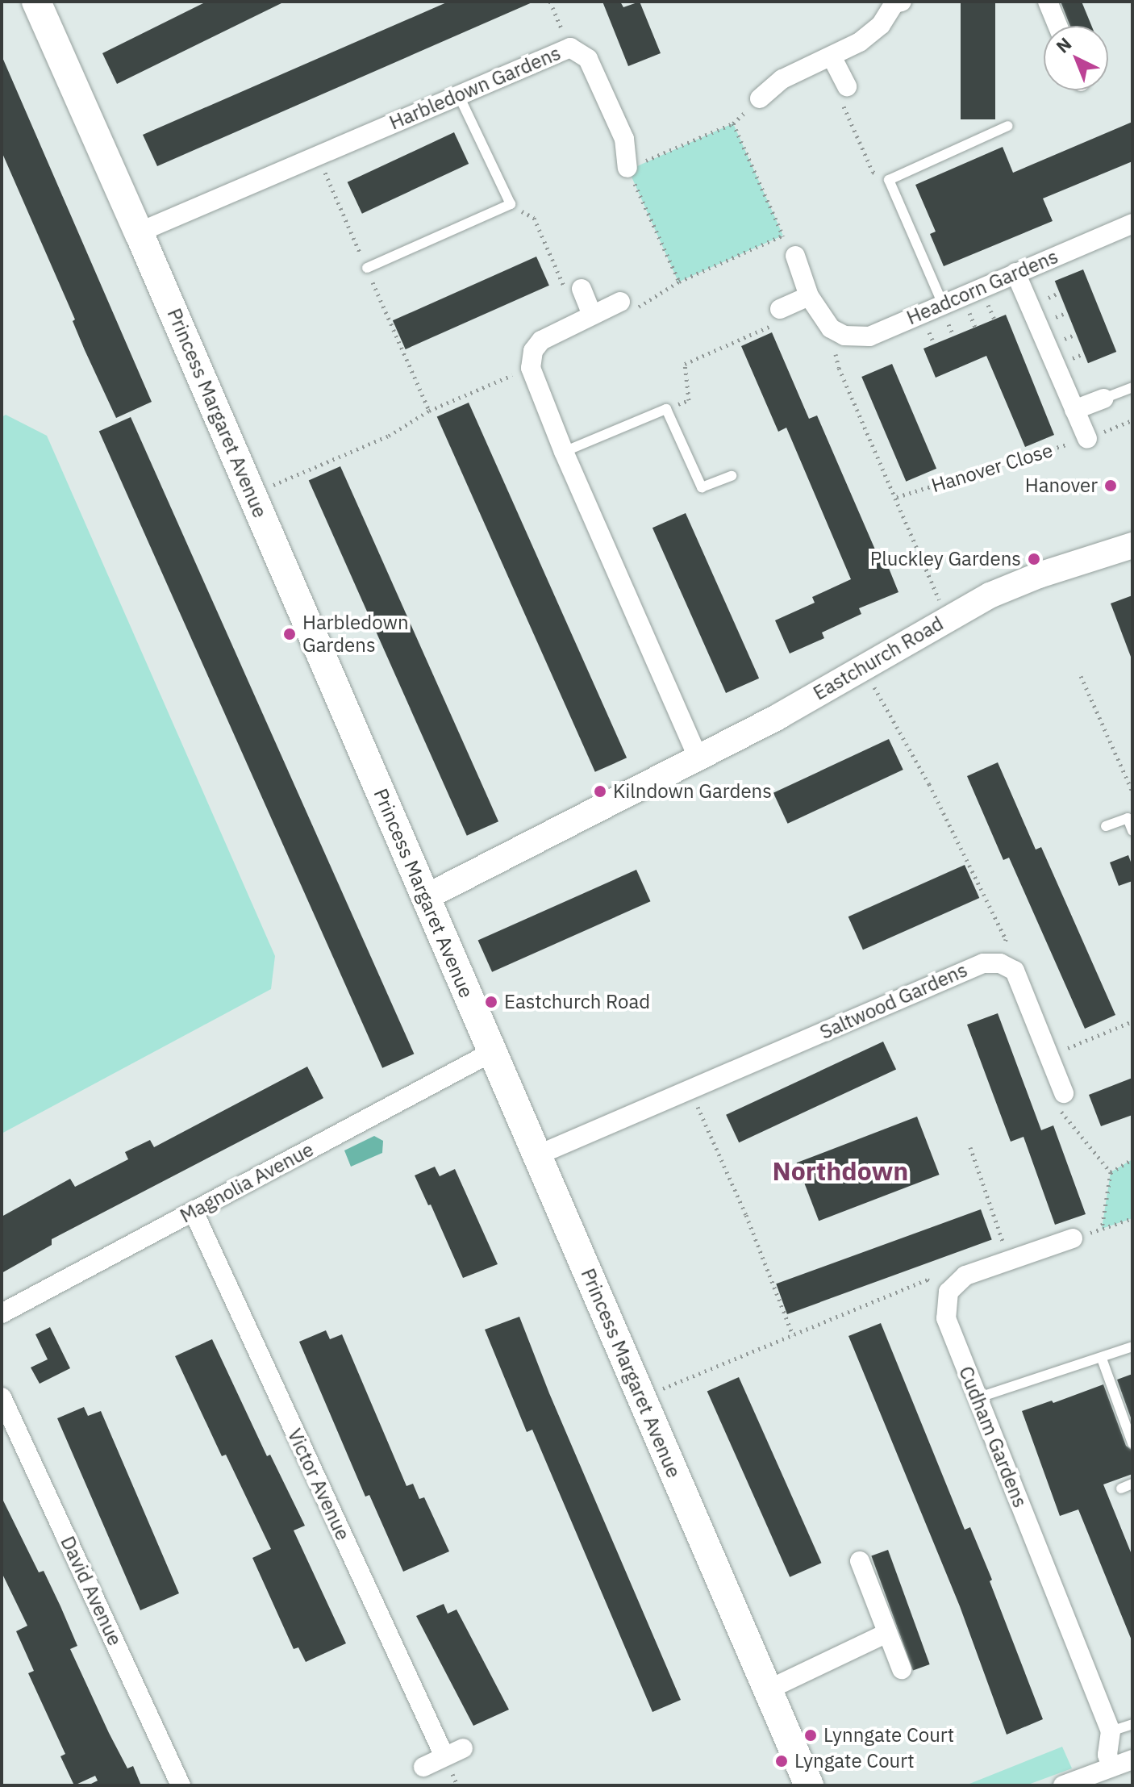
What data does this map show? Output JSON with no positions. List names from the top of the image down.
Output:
{
  "streets": {
    "main road": ["Princess Margaret Avenue"],
    "street": [
      "Harbledown Gardens",
      "Headcorn Gardens",
      "Eastchurch Road",
      "Saltwood Gardens",
      "Magnolia Avenue",
      "Cudham Gardens",
      "Victor Avenue",
      "David Avenue"
    ],
    "path": ["Hanover Close"]
  },
  "crossings": [
    ["Harbledown Gardens", "Princess Margaret Avenue"],
    ["Princess Margaret Avenue", "Eastchurch Road"],
    ["Princess Margaret Avenue", "Saltwood Gardens"],
    ["Princess Margaret Avenue", "Magnolia Avenue"],
    ["Magnolia Avenue", "Victor Avenue"]
  ],
  "districts": ["Northdown"],
  "places": [
    "Hanover",
    "Pluckley Gardens",
    "Harbledown Gardens",
    "Kilndown Gardens",
    "Eastchurch Road",
    "Lynngate Court",
    "Lyngate Court"
  ],
  "north": "top left"
}
